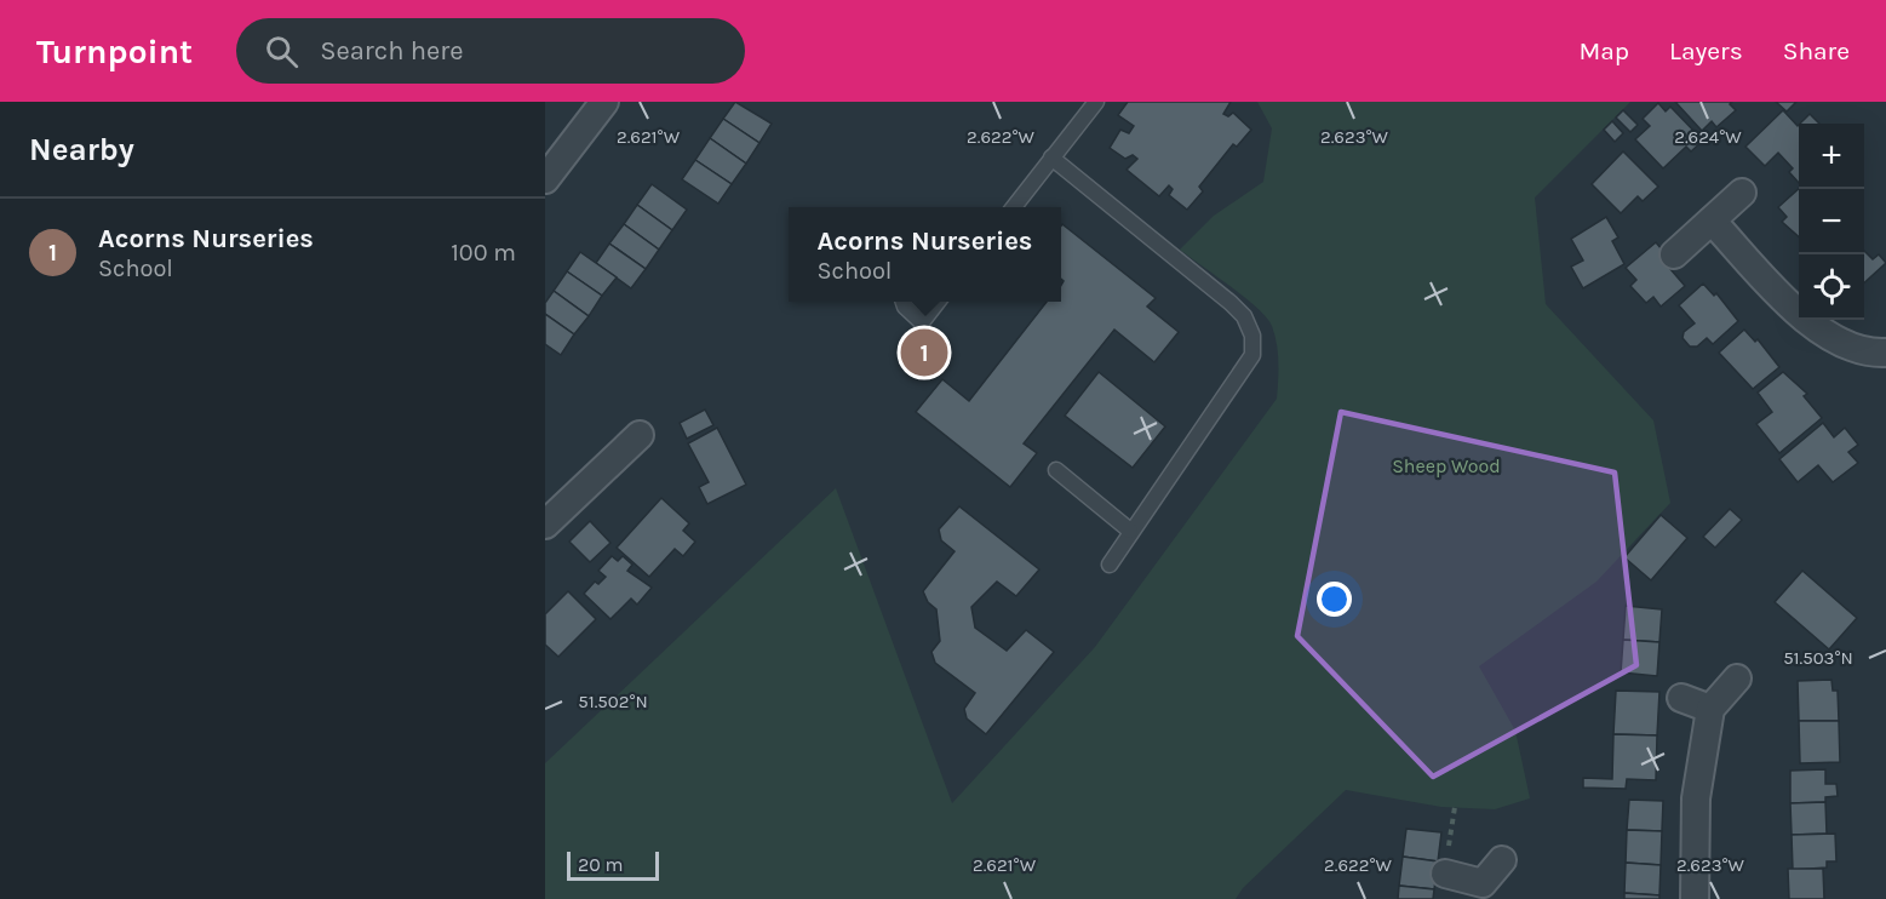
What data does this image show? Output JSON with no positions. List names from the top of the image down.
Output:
{
  "parks": ["Sheep Wood"],
  "scale_bar": "20 m",
  "page": {
    "header": "Turnpoint",
    "search": "Search here",
    "nav": ["Map", "Layers", "Share"],
    "heading": "Nearby",
    "map_buttons": ["+", "−"],
    "list": [
      {
        "mark": "1",
        "name": "Acorns Nurseries",
        "note": "School",
        "value": "100 m"
      }
    ],
    "popup": ["Acorns Nurseries", "School"],
    "pins": "1",
    "scale": "20 m"
  },
  "coordinates": [
    "2.621°W",
    "2.622°W",
    "2.623°W",
    "2.624°W",
    "51.503°N",
    "51.502°N"
  ]
}
